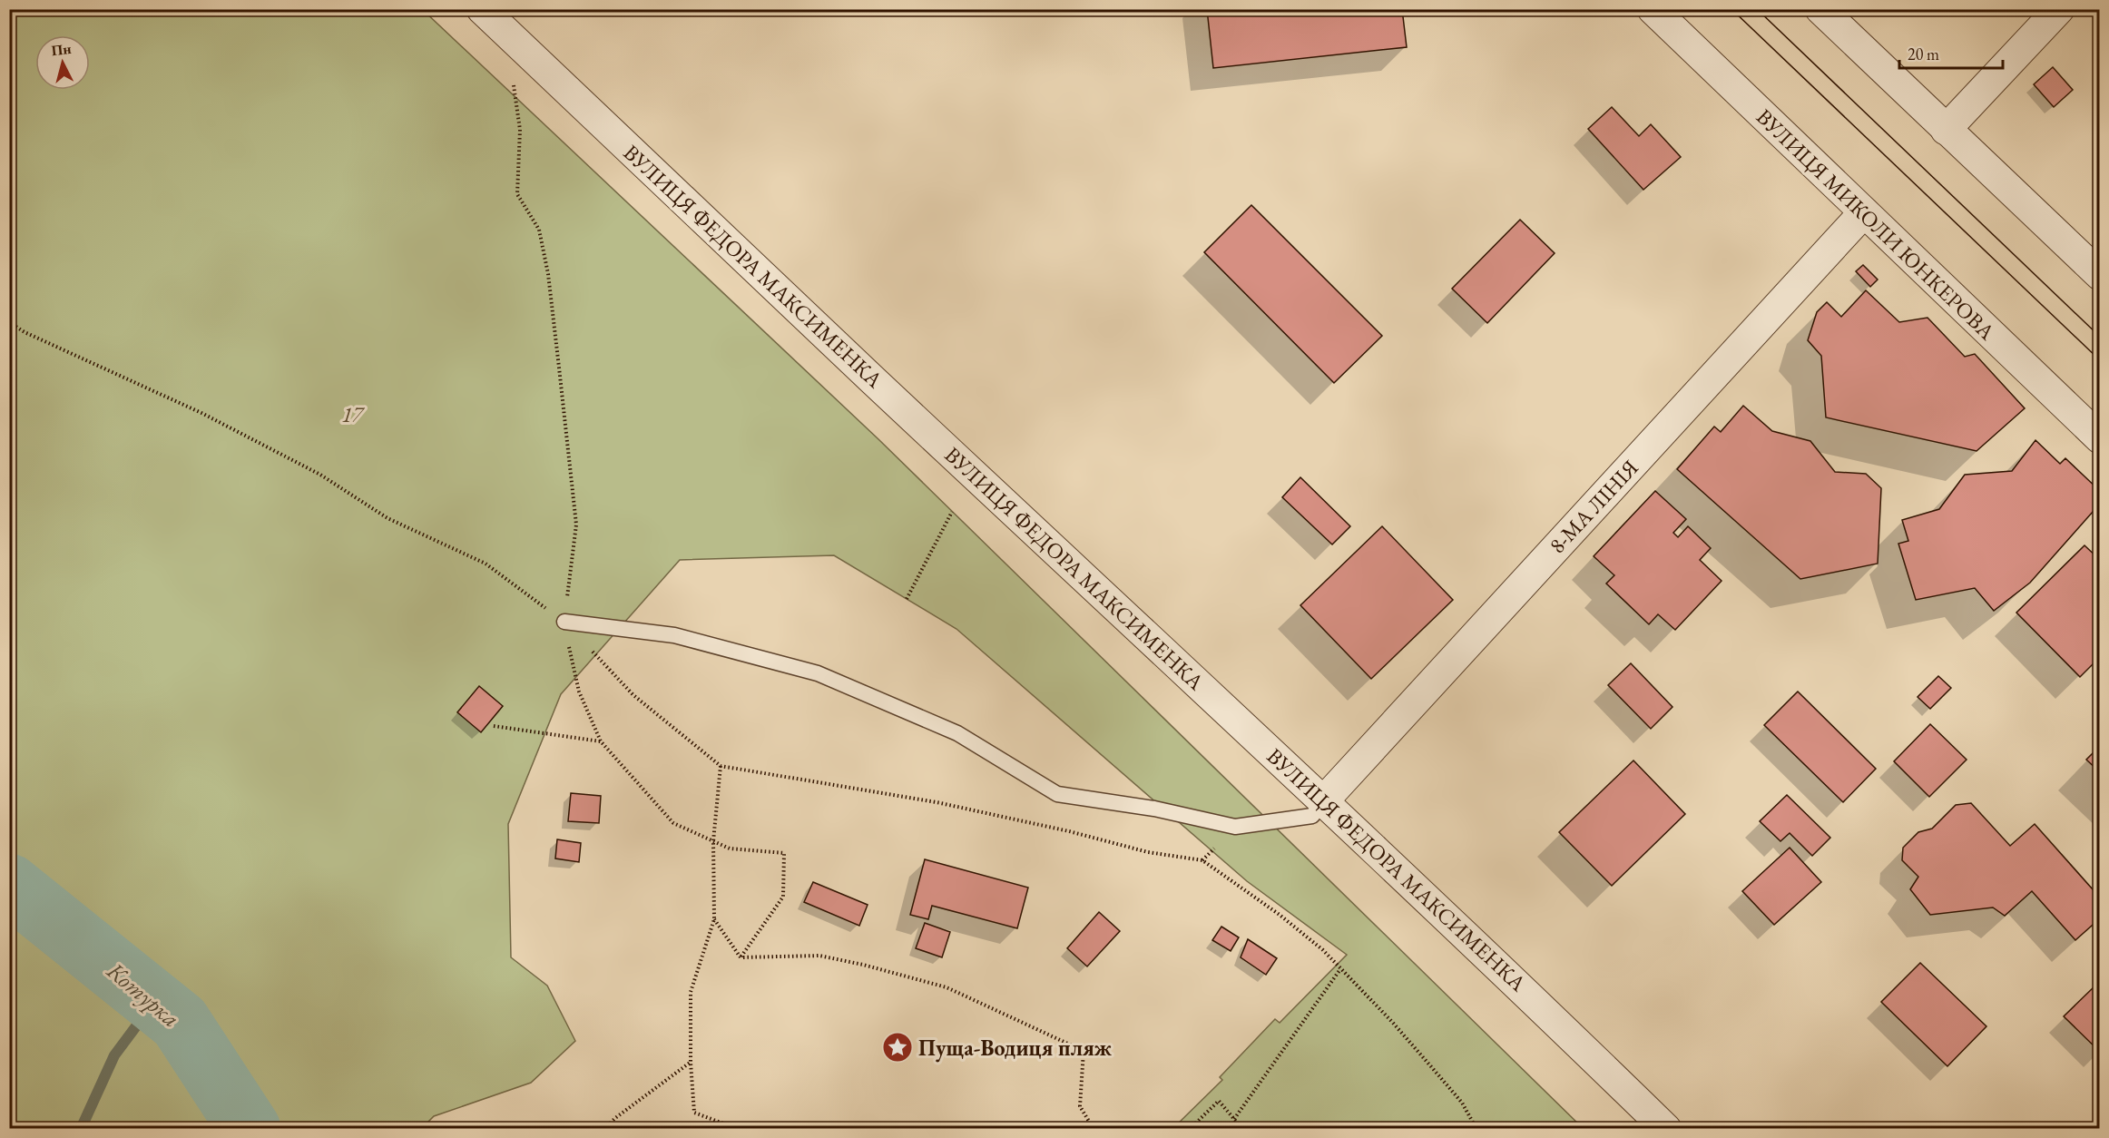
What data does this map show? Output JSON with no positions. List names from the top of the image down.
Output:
{
  "streets": {
    "street": ["ВУЛИЦЯ МИКОЛИ ЮНКЕРОВА", "ВУЛИЦЯ ФЕДОРА МАКСИМЕНКА", "8-МА ЛІНІЯ"]
  },
  "crossings": [
    ["ВУЛИЦЯ МИКОЛИ ЮНКЕРОВА", "8-МА ЛІНІЯ"],
    ["ВУЛИЦЯ ФЕДОРА МАКСИМЕНКА", "8-МА ЛІНІЯ"]
  ],
  "water": ["Котурка"],
  "parks": ["17"],
  "places": {
    "place": ["Пуща-Водиця пляж"]
  },
  "scale_bar": "20 m",
  "north": "top"
}
